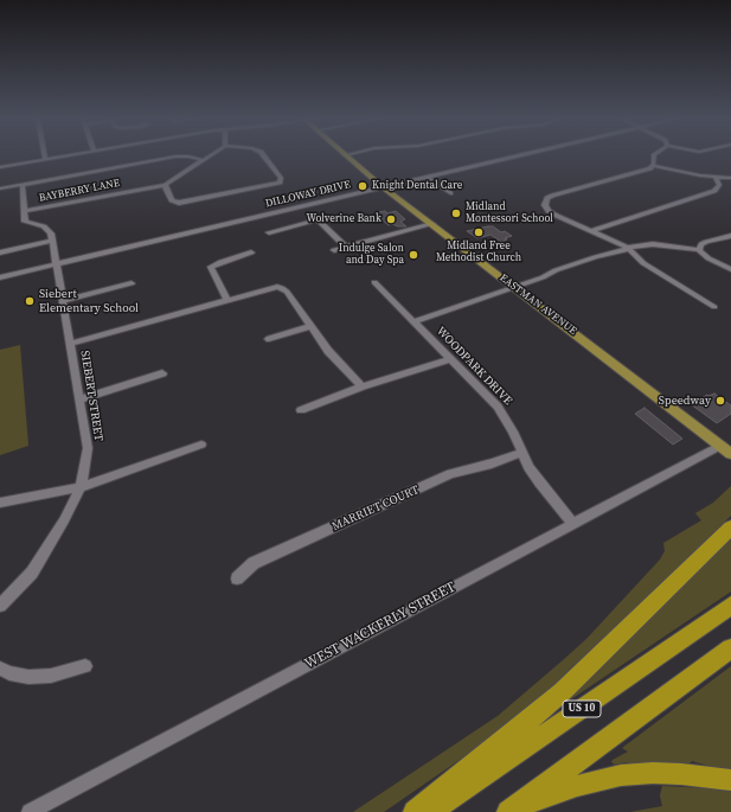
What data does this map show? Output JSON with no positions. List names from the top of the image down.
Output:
{
  "streets": {
    "highway": ["US 10"],
    "main road": ["EASTMAN AVENUE"],
    "street": [
      "BAYBERRY LANE",
      "DILLOWAY DRIVE",
      "WOODPARK DRIVE",
      "SIEBERT STREET",
      "MARRIET COURT",
      "WEST WACKERLY STREET"
    ]
  },
  "crossings": [
    ["DILLOWAY DRIVE", "EASTMAN AVENUE"],
    ["DILLOWAY DRIVE", "SIEBERT STREET"],
    ["EASTMAN AVENUE", "WEST WACKERLY STREET"],
    ["WOODPARK DRIVE", "MARRIET COURT"],
    ["WOODPARK DRIVE", "WEST WACKERLY STREET"]
  ],
  "places": [
    "Knight Dental Care",
    "Midland Montessori School",
    "Wolverine Bank",
    "Midland Free Methodist Church",
    "Indulge Salon and Day Spa",
    "Siebert Elementary School",
    "Speedway"
  ]
}
